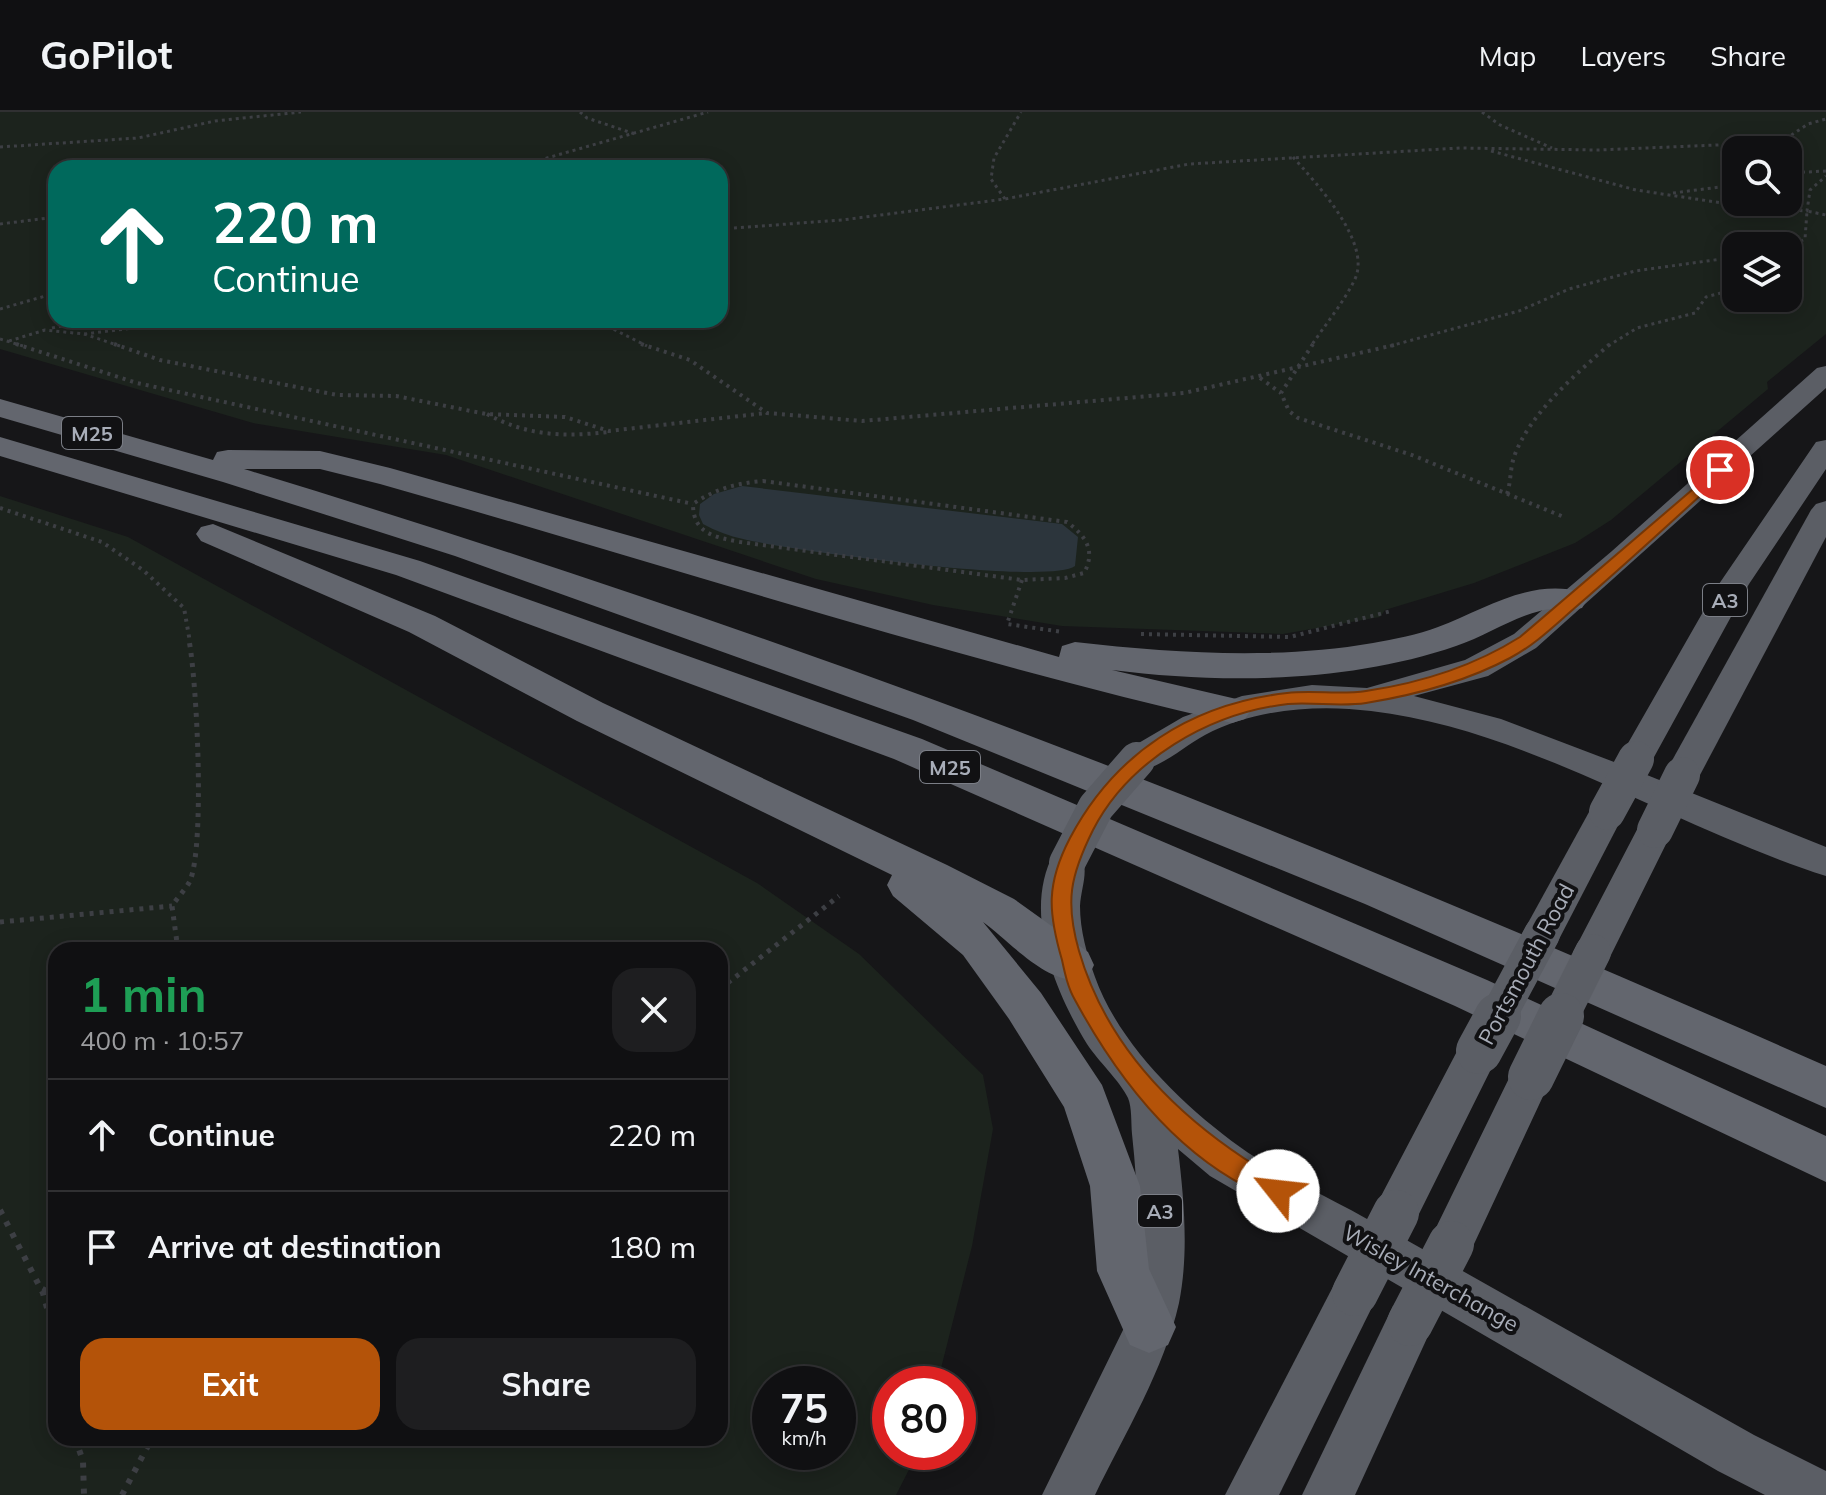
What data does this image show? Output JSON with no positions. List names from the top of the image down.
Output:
{
  "streets": {
    "highway": [
      "M25",
      "A3",
      "Portsmouth Road",
      "Wisley Interchange"
    ]
  },
  "crossings": [
    ["M25", "A3"],
    ["M25", "Wisley Interchange"],
    ["A3", "Wisley Interchange"]
  ],
  "page": {
    "header": "GoPilot",
    "nav": ["Map", "Layers", "Share"],
    "turn": ["220 m", "Continue"],
    "heading": ["1 min", "400 m · 10:57"],
    "list": [
      {
        "name": "Continue",
        "value": "220 m"
      },
      {
        "name": "Arrive at destination",
        "value": "180 m"
      }
    ],
    "buttons": ["Exit", "Share"],
    "speed": "75 km/h",
    "limit": "80"
  }
}
